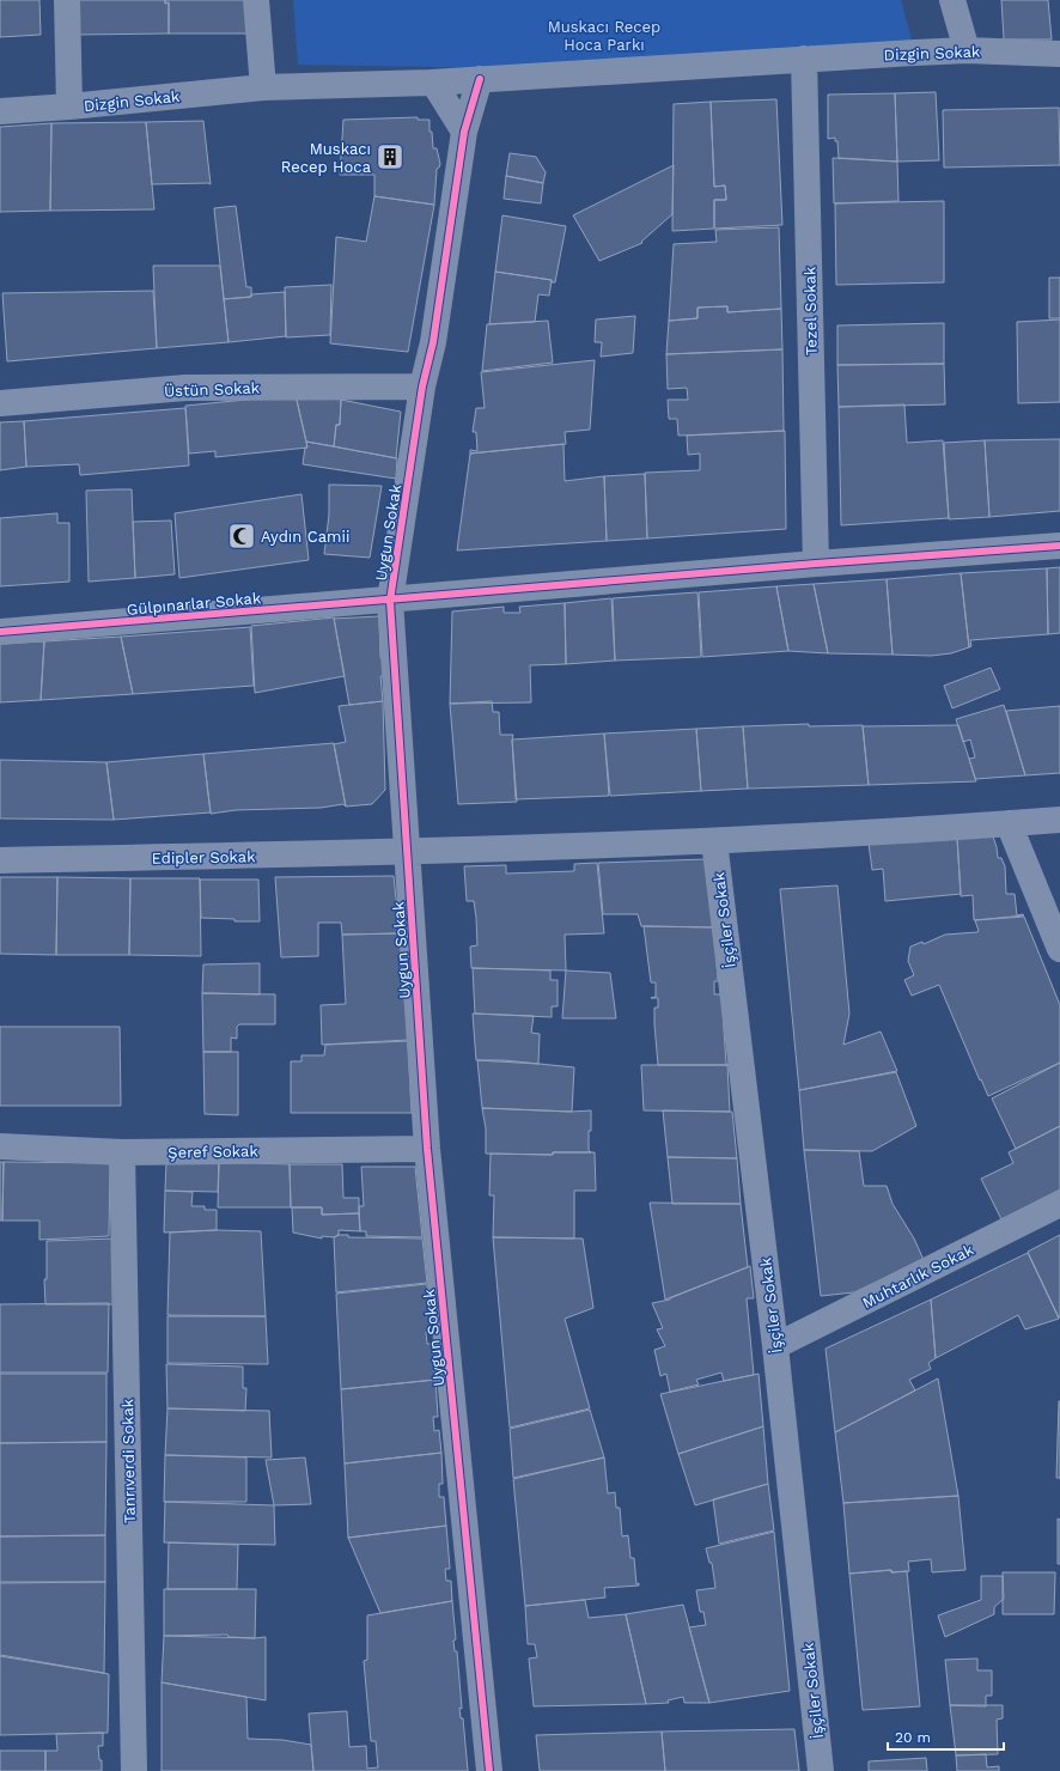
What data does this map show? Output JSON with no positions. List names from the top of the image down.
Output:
{
  "streets": {
    "street": [
      "Dizgin Sokak",
      "Tezel Sokak",
      "Üstün Sokak",
      "Uygun Sokak",
      "Gülpınarlar Sokak",
      "Edipler Sokak",
      "İşçiler Sokak",
      "Şeref Sokak",
      "Muhtarlık Sokak",
      "Tanrıverdi Sokak"
    ]
  },
  "crossings": [
    ["Dizgin Sokak", "Tezel Sokak"],
    ["Dizgin Sokak", "Uygun Sokak"],
    ["Tezel Sokak", "Gülpınarlar Sokak"],
    ["Üstün Sokak", "Uygun Sokak"],
    ["Uygun Sokak", "Gülpınarlar Sokak"],
    ["Uygun Sokak", "Edipler Sokak"],
    ["Uygun Sokak", "Şeref Sokak"],
    ["Edipler Sokak", "İşçiler Sokak"],
    ["İşçiler Sokak", "Muhtarlık Sokak"],
    ["Şeref Sokak", "Tanrıverdi Sokak"]
  ],
  "parks": ["Muskacı Recep Hoca Parkı"],
  "places": {
    "building": ["Muskacı Recep Hoca"],
    "mosque": ["Aydın Camii"]
  },
  "scale_bar": "20 m"
}
